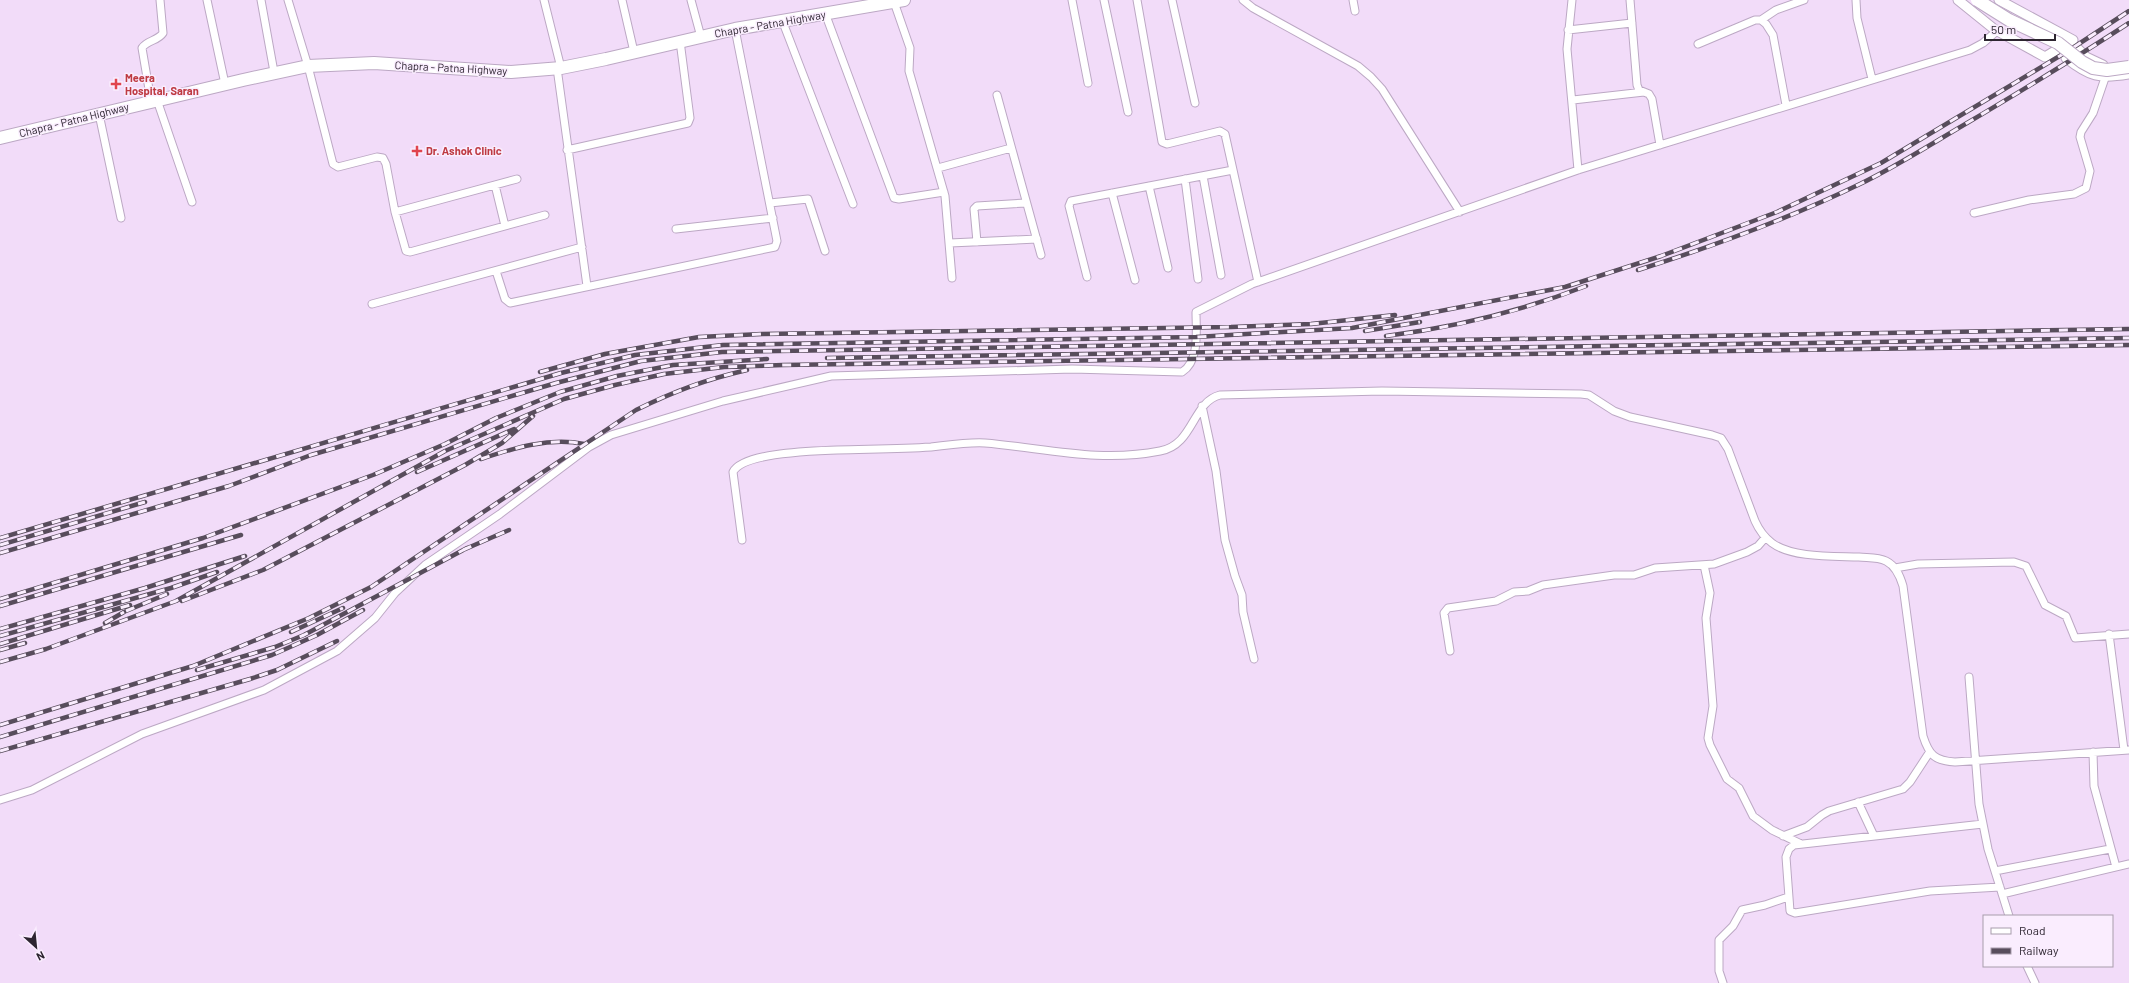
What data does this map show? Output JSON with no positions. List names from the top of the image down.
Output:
{
  "streets": {
    "highway": ["Chapra - Patna Highway"]
  },
  "places": {
    "health": ["Meera Hospital, Saran", "Dr. Ashok Clinic"]
  },
  "legend": ["Road", "Railway"],
  "scale_bar": "50 m",
  "north": "bottom right"
}
